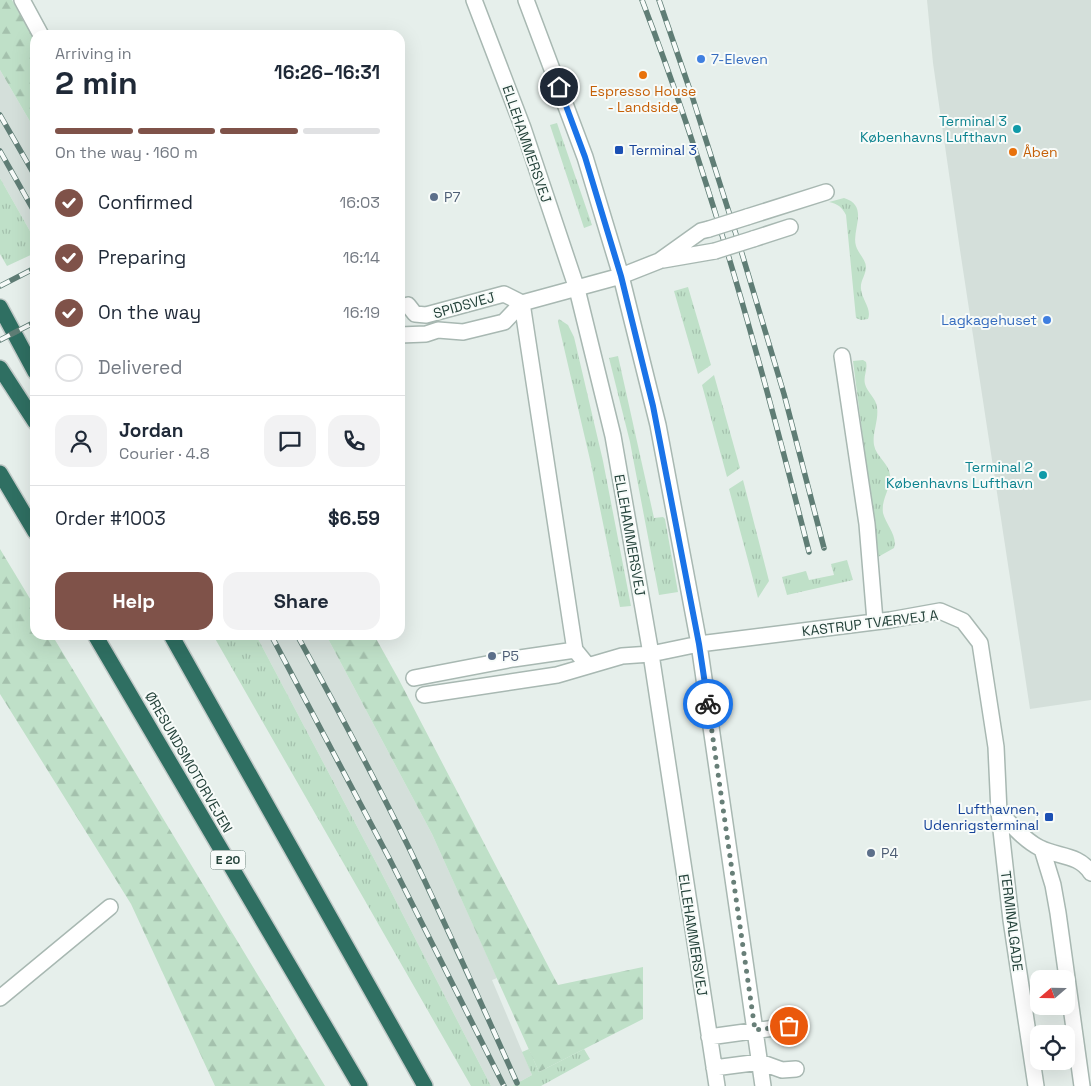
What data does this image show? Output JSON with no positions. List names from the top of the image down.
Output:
{
  "streets": {
    "highway": ["ØRESUNDSMOTORVEJEN", "E 20"],
    "street": [
      "ELLEHAMMERSVEJ",
      "SPIDSVEJ",
      "KASTRUP TVÆRVEJ A",
      "TERMINALGADE"
    ]
  },
  "crossings": [
    ["ELLEHAMMERSVEJ", "KASTRUP TVÆRVEJ A"],
    ["KASTRUP TVÆRVEJ A", "TERMINALGADE"]
  ],
  "places": {
    "other": [
      "7-Eleven",
      "Espresso House - Landside",
      "Terminal 3 Københavns Lufthavn",
      "Åben",
      "P7",
      "Lagkagehuset",
      "Terminal 2 Københavns Lufthavn",
      "P5",
      "P4"
    ],
    "transit": ["Terminal 3", "Lufthavnen, Udenrigsterminal"]
  },
  "north": "left",
  "page": {
    "heading": ["2 min", "Arriving in", "16:26–16:31"],
    "panel": [
      "Jordan",
      "Courier · 4.8",
      "Order #1003",
      "$6.59"
    ],
    "bar": "On the way · 160 m",
    "list": [
      ["Confirmed", "16:03"],
      ["Preparing", "16:14"],
      ["On the way", "16:19"],
      "Delivered"
    ],
    "buttons": ["Help", "Share"]
  }
}
